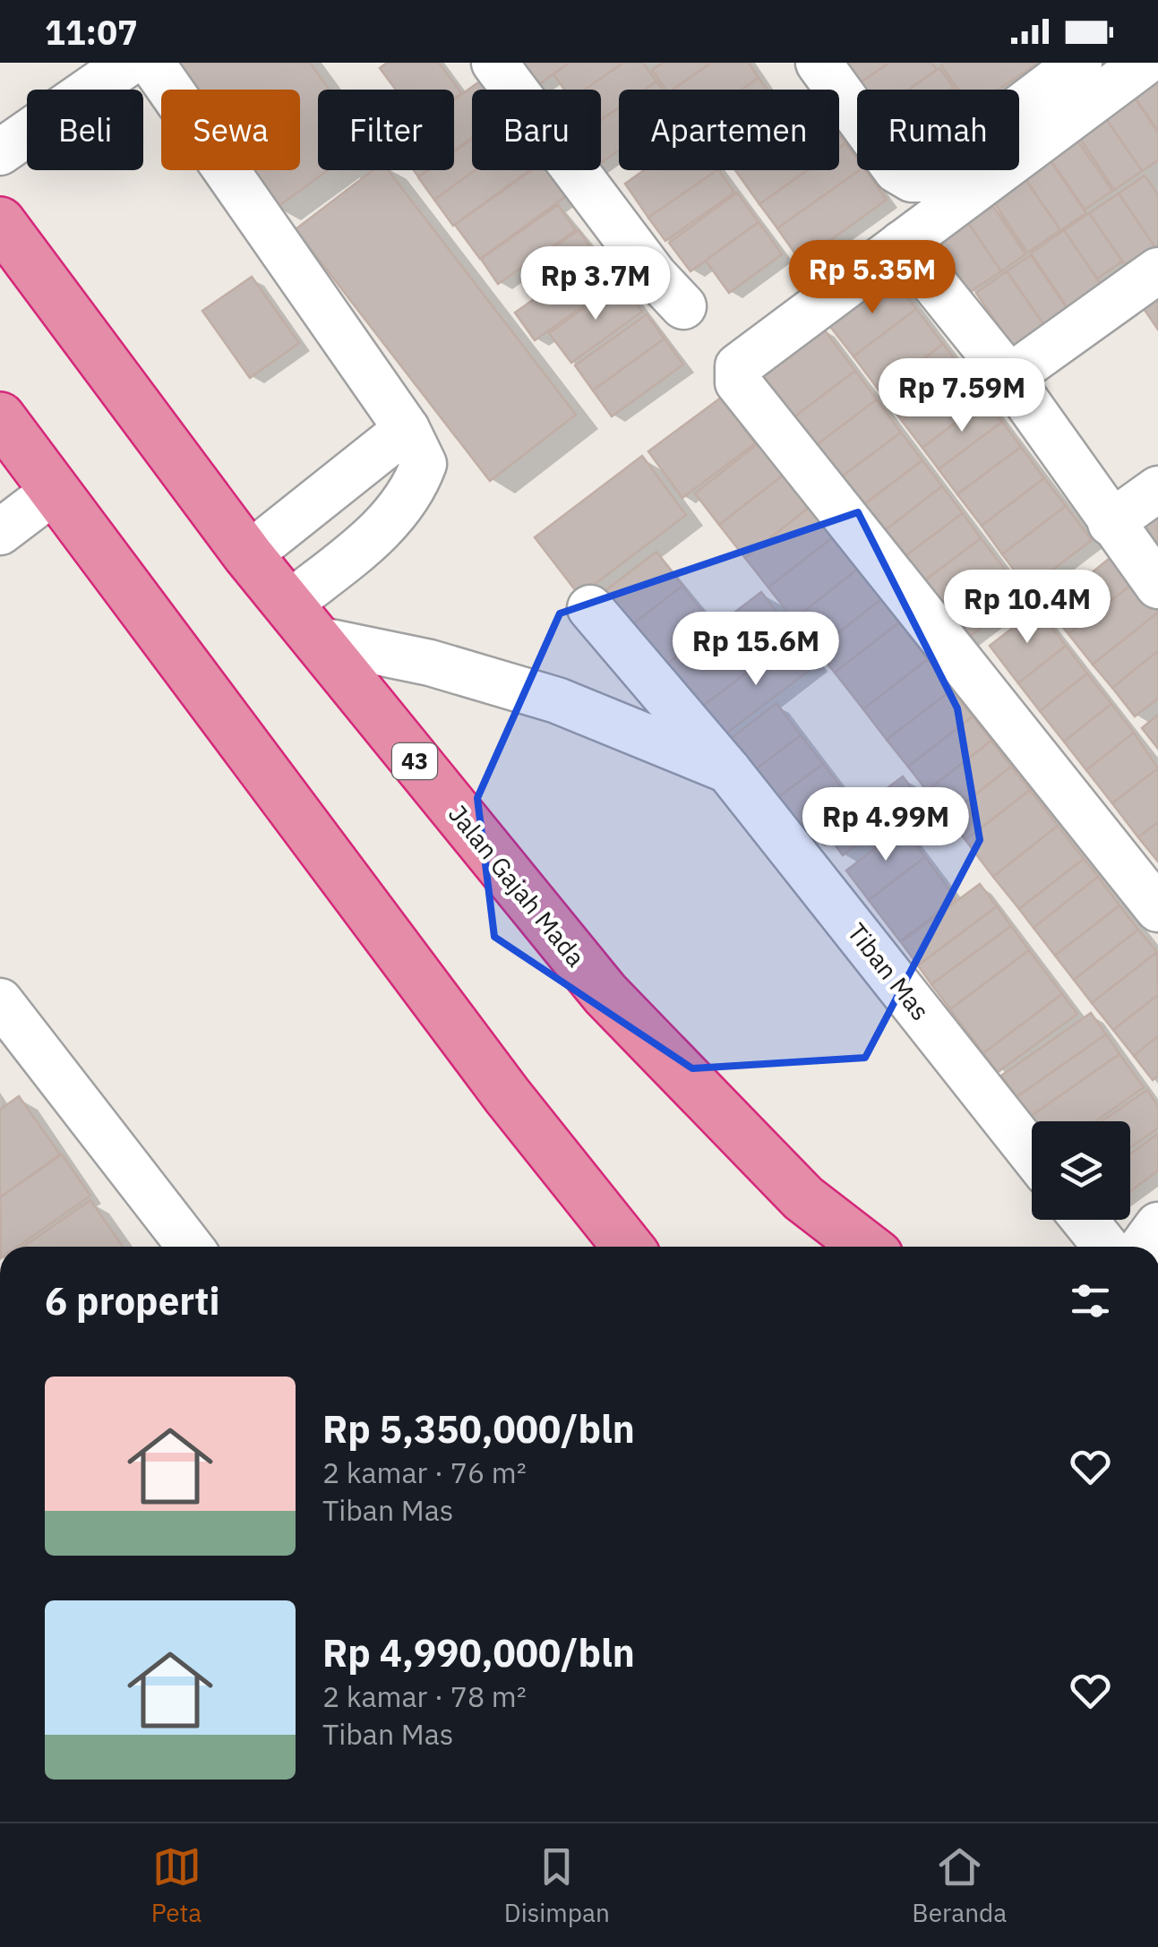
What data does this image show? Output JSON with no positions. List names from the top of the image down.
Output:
{
  "streets": {
    "highway": ["43", "Jalan Gajah Mada"],
    "street": ["Tiban Mas"]
  },
  "crossings": [
    ["Jalan Gajah Mada", "Tiban Mas"]
  ],
  "page": {
    "status": "11:07",
    "chip": [
      "Beli",
      "Sewa",
      "Filter",
      "Baru",
      "Apartemen",
      "Rumah"
    ],
    "price": [
      "Rp 5.35M",
      "Rp 3.7M",
      "Rp 7.59M",
      "Rp 10.4M",
      "Rp 15.6M",
      "Rp 4.99M"
    ],
    "heading": "6 properti",
    "list": [
      {
        "name": "Rp 5,350,000/bln",
        "note": "2 kamar · 76 m² · Tiban Mas"
      },
      {
        "name": "Rp 4,990,000/bln",
        "note": "2 kamar · 78 m² · Tiban Mas"
      }
    ],
    "tabs": ["Peta", "Disimpan", "Beranda"]
  }
}
